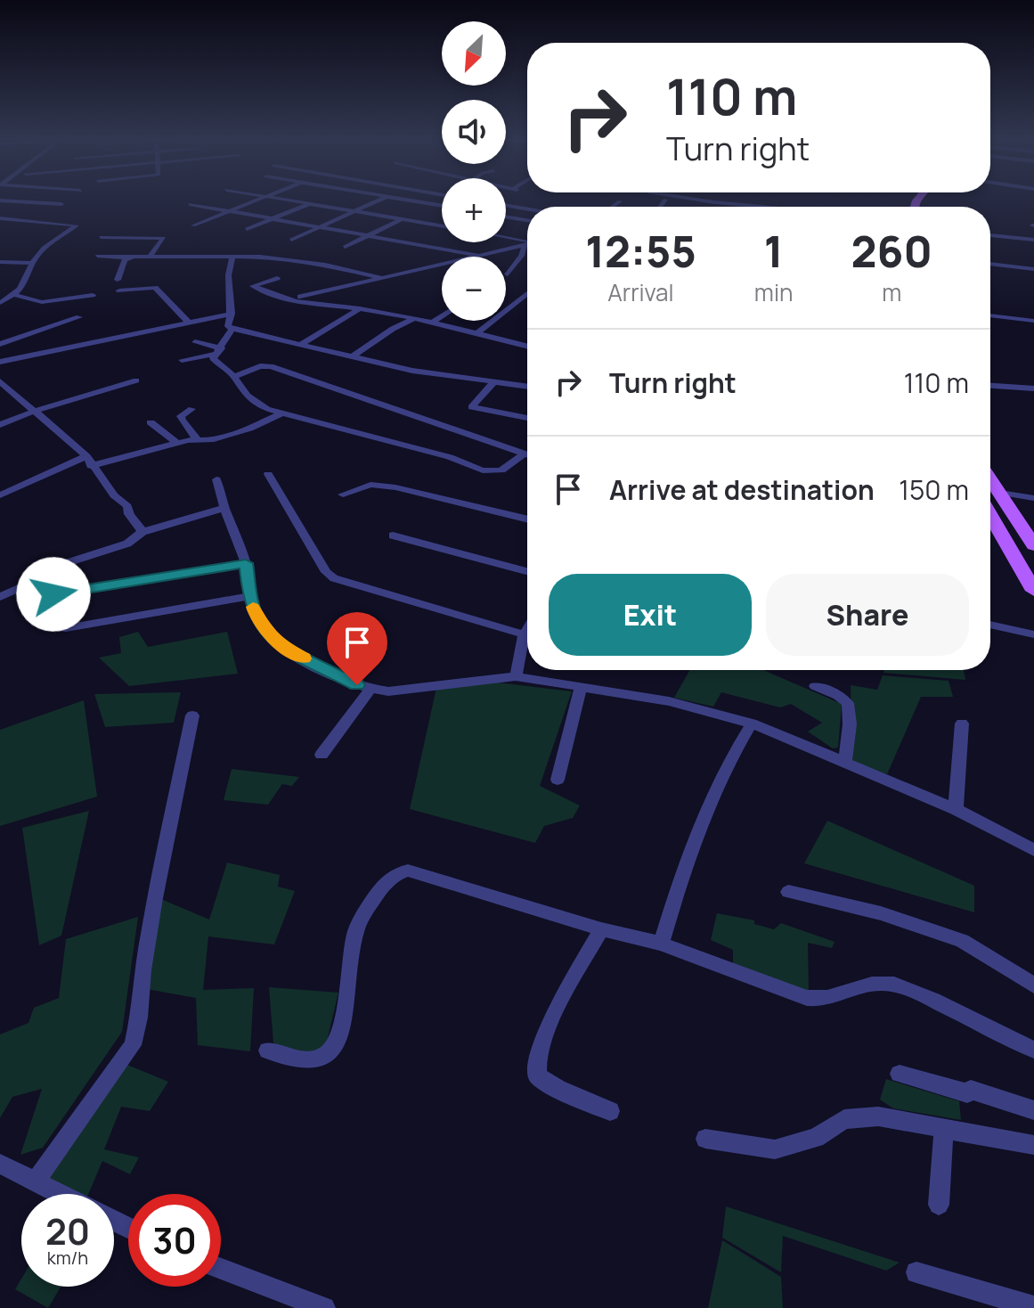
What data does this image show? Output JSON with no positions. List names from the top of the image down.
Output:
{
  "north": "bottom left",
  "page": {
    "map_buttons": ["+", "−"],
    "turn": ["110 m", "Turn right"],
    "eta": [
      "12:55",
      "Arrival",
      "1",
      "min",
      "260",
      "m"
    ],
    "list": [
      {
        "name": "Turn right",
        "value": "110 m"
      },
      {
        "name": "Arrive at destination",
        "value": "150 m"
      }
    ],
    "buttons": ["Exit", "Share"],
    "speed": "20 km/h",
    "limit": "30"
  }
}
